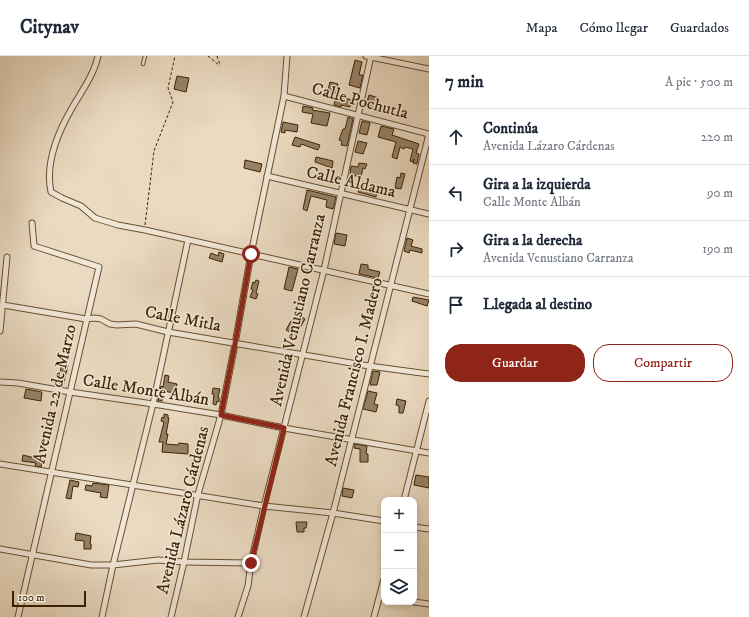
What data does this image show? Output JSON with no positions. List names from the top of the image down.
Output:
{
  "streets": {
    "street": [
      "Calle Pochutla",
      "Calle Aldama",
      "Avenida Venustiano Carranza",
      "Calle Mitla",
      "Avenida Francisco I. Madero",
      "Calle Monte Albán",
      "Avenida 22 de Marzo",
      "Avenida Lázaro Cárdenas"
    ]
  },
  "crossings": [
    ["Calle Pochutla", "Avenida Venustiano Carranza"],
    ["Calle Pochutla", "Avenida Francisco I. Madero"],
    ["Calle Pochutla", "Avenida Lázaro Cárdenas"],
    ["Calle Aldama", "Avenida Venustiano Carranza"],
    ["Calle Aldama", "Avenida Francisco I. Madero"],
    ["Calle Aldama", "Avenida Lázaro Cárdenas"],
    ["Avenida Venustiano Carranza", "Calle Mitla"],
    ["Avenida Venustiano Carranza", "Calle Monte Albán"],
    ["Calle Mitla", "Avenida Francisco I. Madero"],
    ["Calle Mitla", "Avenida 22 de Marzo"],
    ["Calle Mitla", "Avenida Lázaro Cárdenas"],
    ["Avenida Francisco I. Madero", "Calle Monte Albán"],
    ["Calle Monte Albán", "Avenida 22 de Marzo"],
    ["Calle Monte Albán", "Avenida Lázaro Cárdenas"]
  ],
  "scale_bar": "100 m",
  "page": {
    "header": "Citynav",
    "nav": ["Mapa", "Cómo llegar", "Guardados"],
    "heading": ["7 min", "A pie · 500 m"],
    "list": [
      ["Continúa", "Avenida Lázaro Cárdenas", "220 m"],
      ["Gira a la izquierda", "Calle Monte Albán", "90 m"],
      ["Gira a la derecha", "Avenida Venustiano Carranza", "190 m"],
      "Llegada al destino"
    ],
    "buttons": ["Guardar", "Compartir"],
    "map_buttons": ["+", "−"],
    "scale": "100 m"
  }
}
